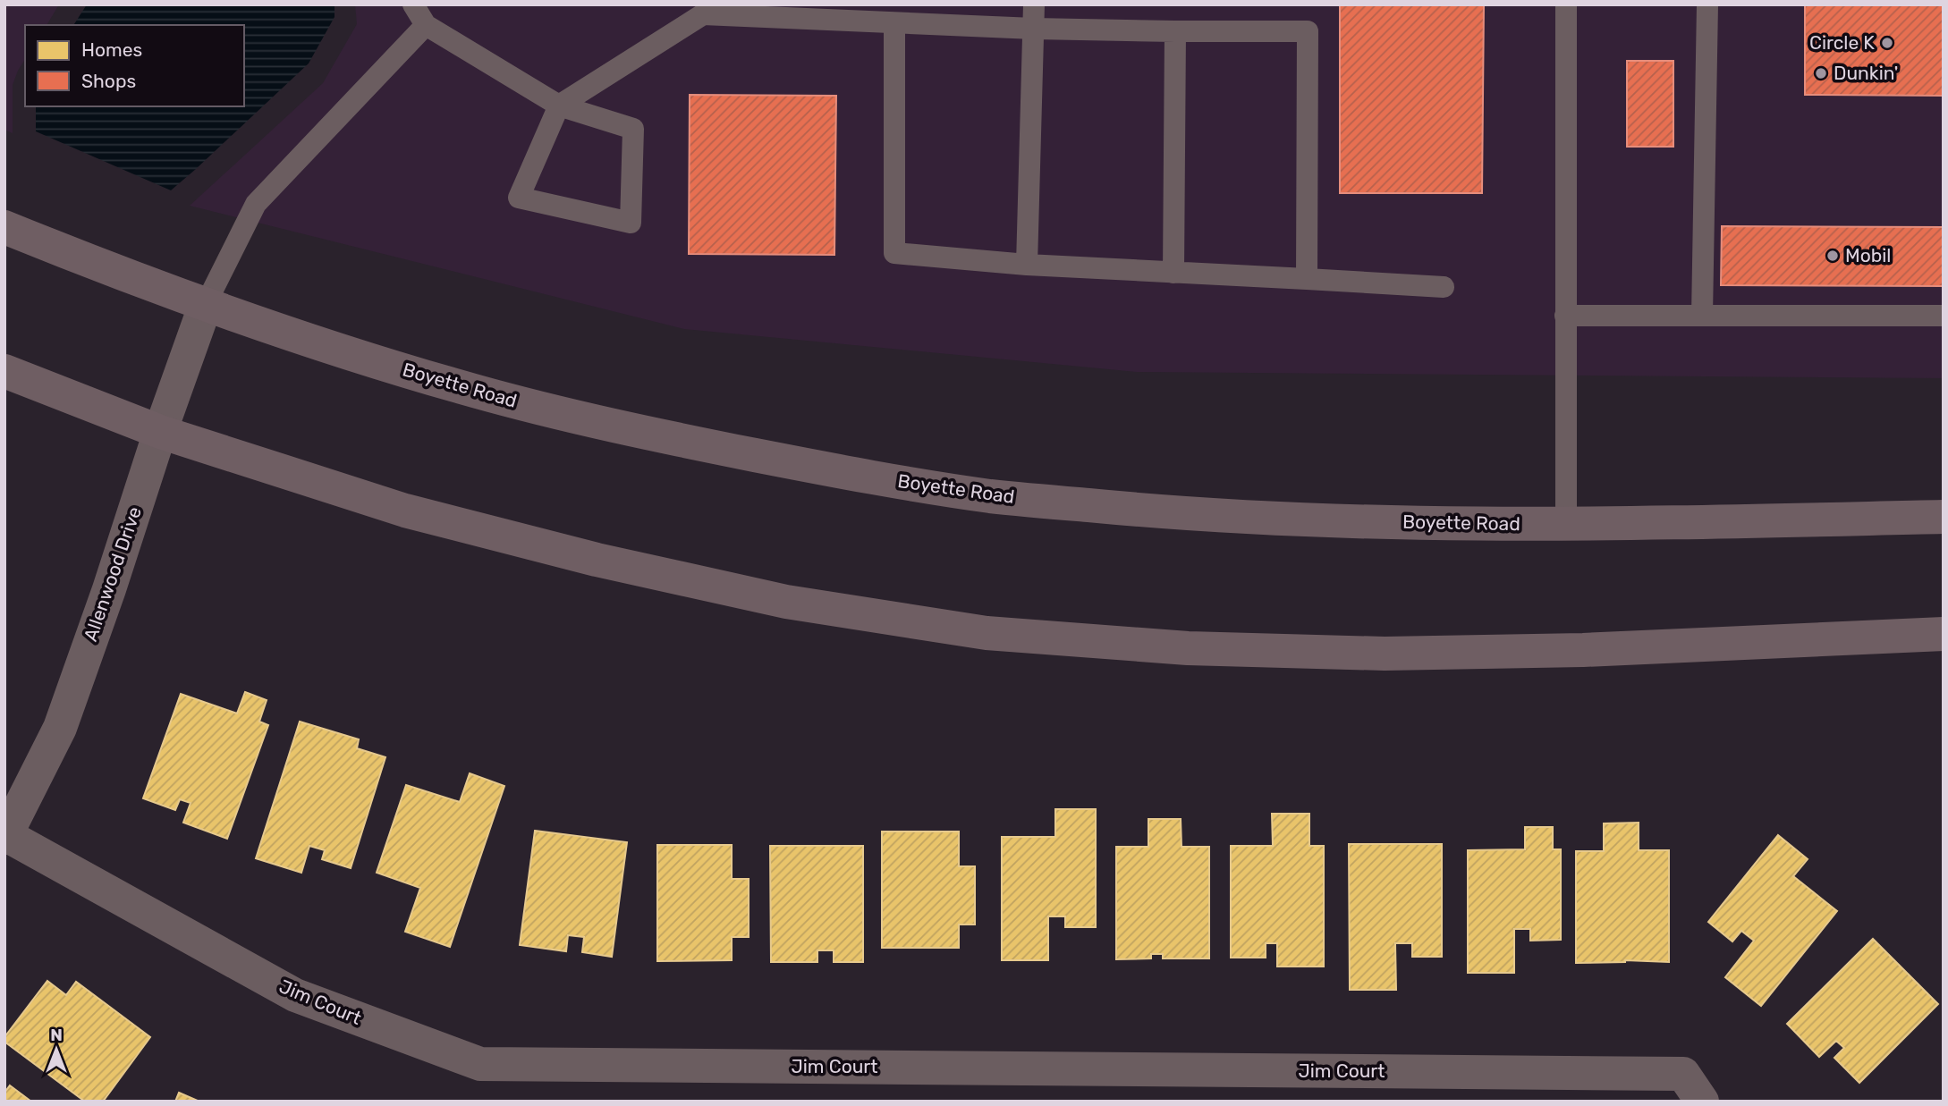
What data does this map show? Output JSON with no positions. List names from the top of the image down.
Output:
{
  "streets": {
    "main road": ["Boyette Road"],
    "street": ["Allenwood Drive", "Jim Court"]
  },
  "crossings": [
    ["Boyette Road", "Allenwood Drive"],
    ["Allenwood Drive", "Jim Court"]
  ],
  "places": ["Circle K", "Dunkin'", "Mobil"],
  "legend": ["Homes", "Shops"],
  "north": "top"
}
